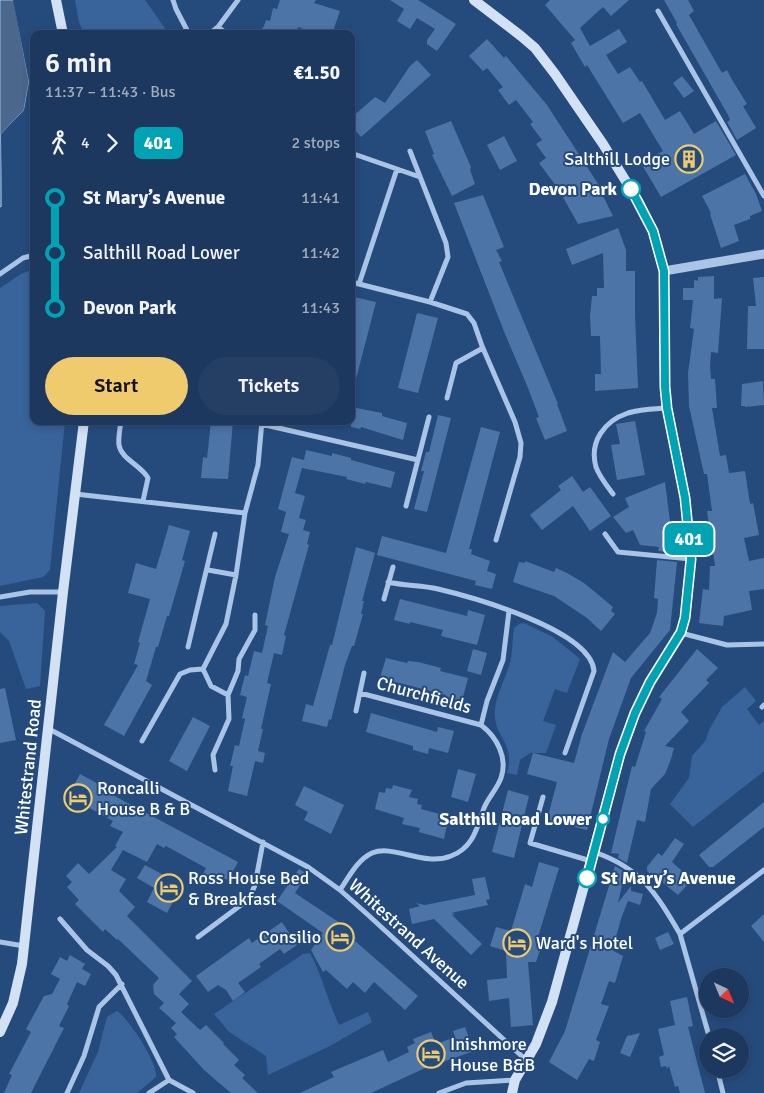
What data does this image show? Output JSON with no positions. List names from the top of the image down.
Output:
{
  "streets": {
    "main road": ["Whitestrand Road"],
    "street": ["Churchfields", "Whitestrand Avenue"]
  },
  "crossings": [
    ["Churchfields", "Whitestrand Avenue"],
    ["Whitestrand Road", "Whitestrand Avenue"]
  ],
  "places": {
    "building": ["Salthill Lodge"],
    "other": ["Devon Park", "Salthill Road Lower", "St Mary’s Avenue"],
    "hotel": [
      "Roncalli House B & B",
      "Ross House Bed & Breakfast",
      "Consilio",
      "Ward's Hotel",
      "Inishmore House B&B"
    ]
  },
  "lines": ["bus line 401"],
  "north": "bottom right",
  "page": {
    "on_map": "401",
    "heading": ["6 min", "11:37 – 11:43 · Bus", "€1.50"],
    "legs": ["4", "401", "2 stops"],
    "list": [
      {
        "name": "St Mary’s Avenue",
        "value": "11:41"
      },
      {
        "name": "Salthill Road Lower",
        "value": "11:42"
      },
      {
        "name": "Devon Park",
        "value": "11:43"
      }
    ],
    "buttons": ["Start", "Tickets"]
  }
}
